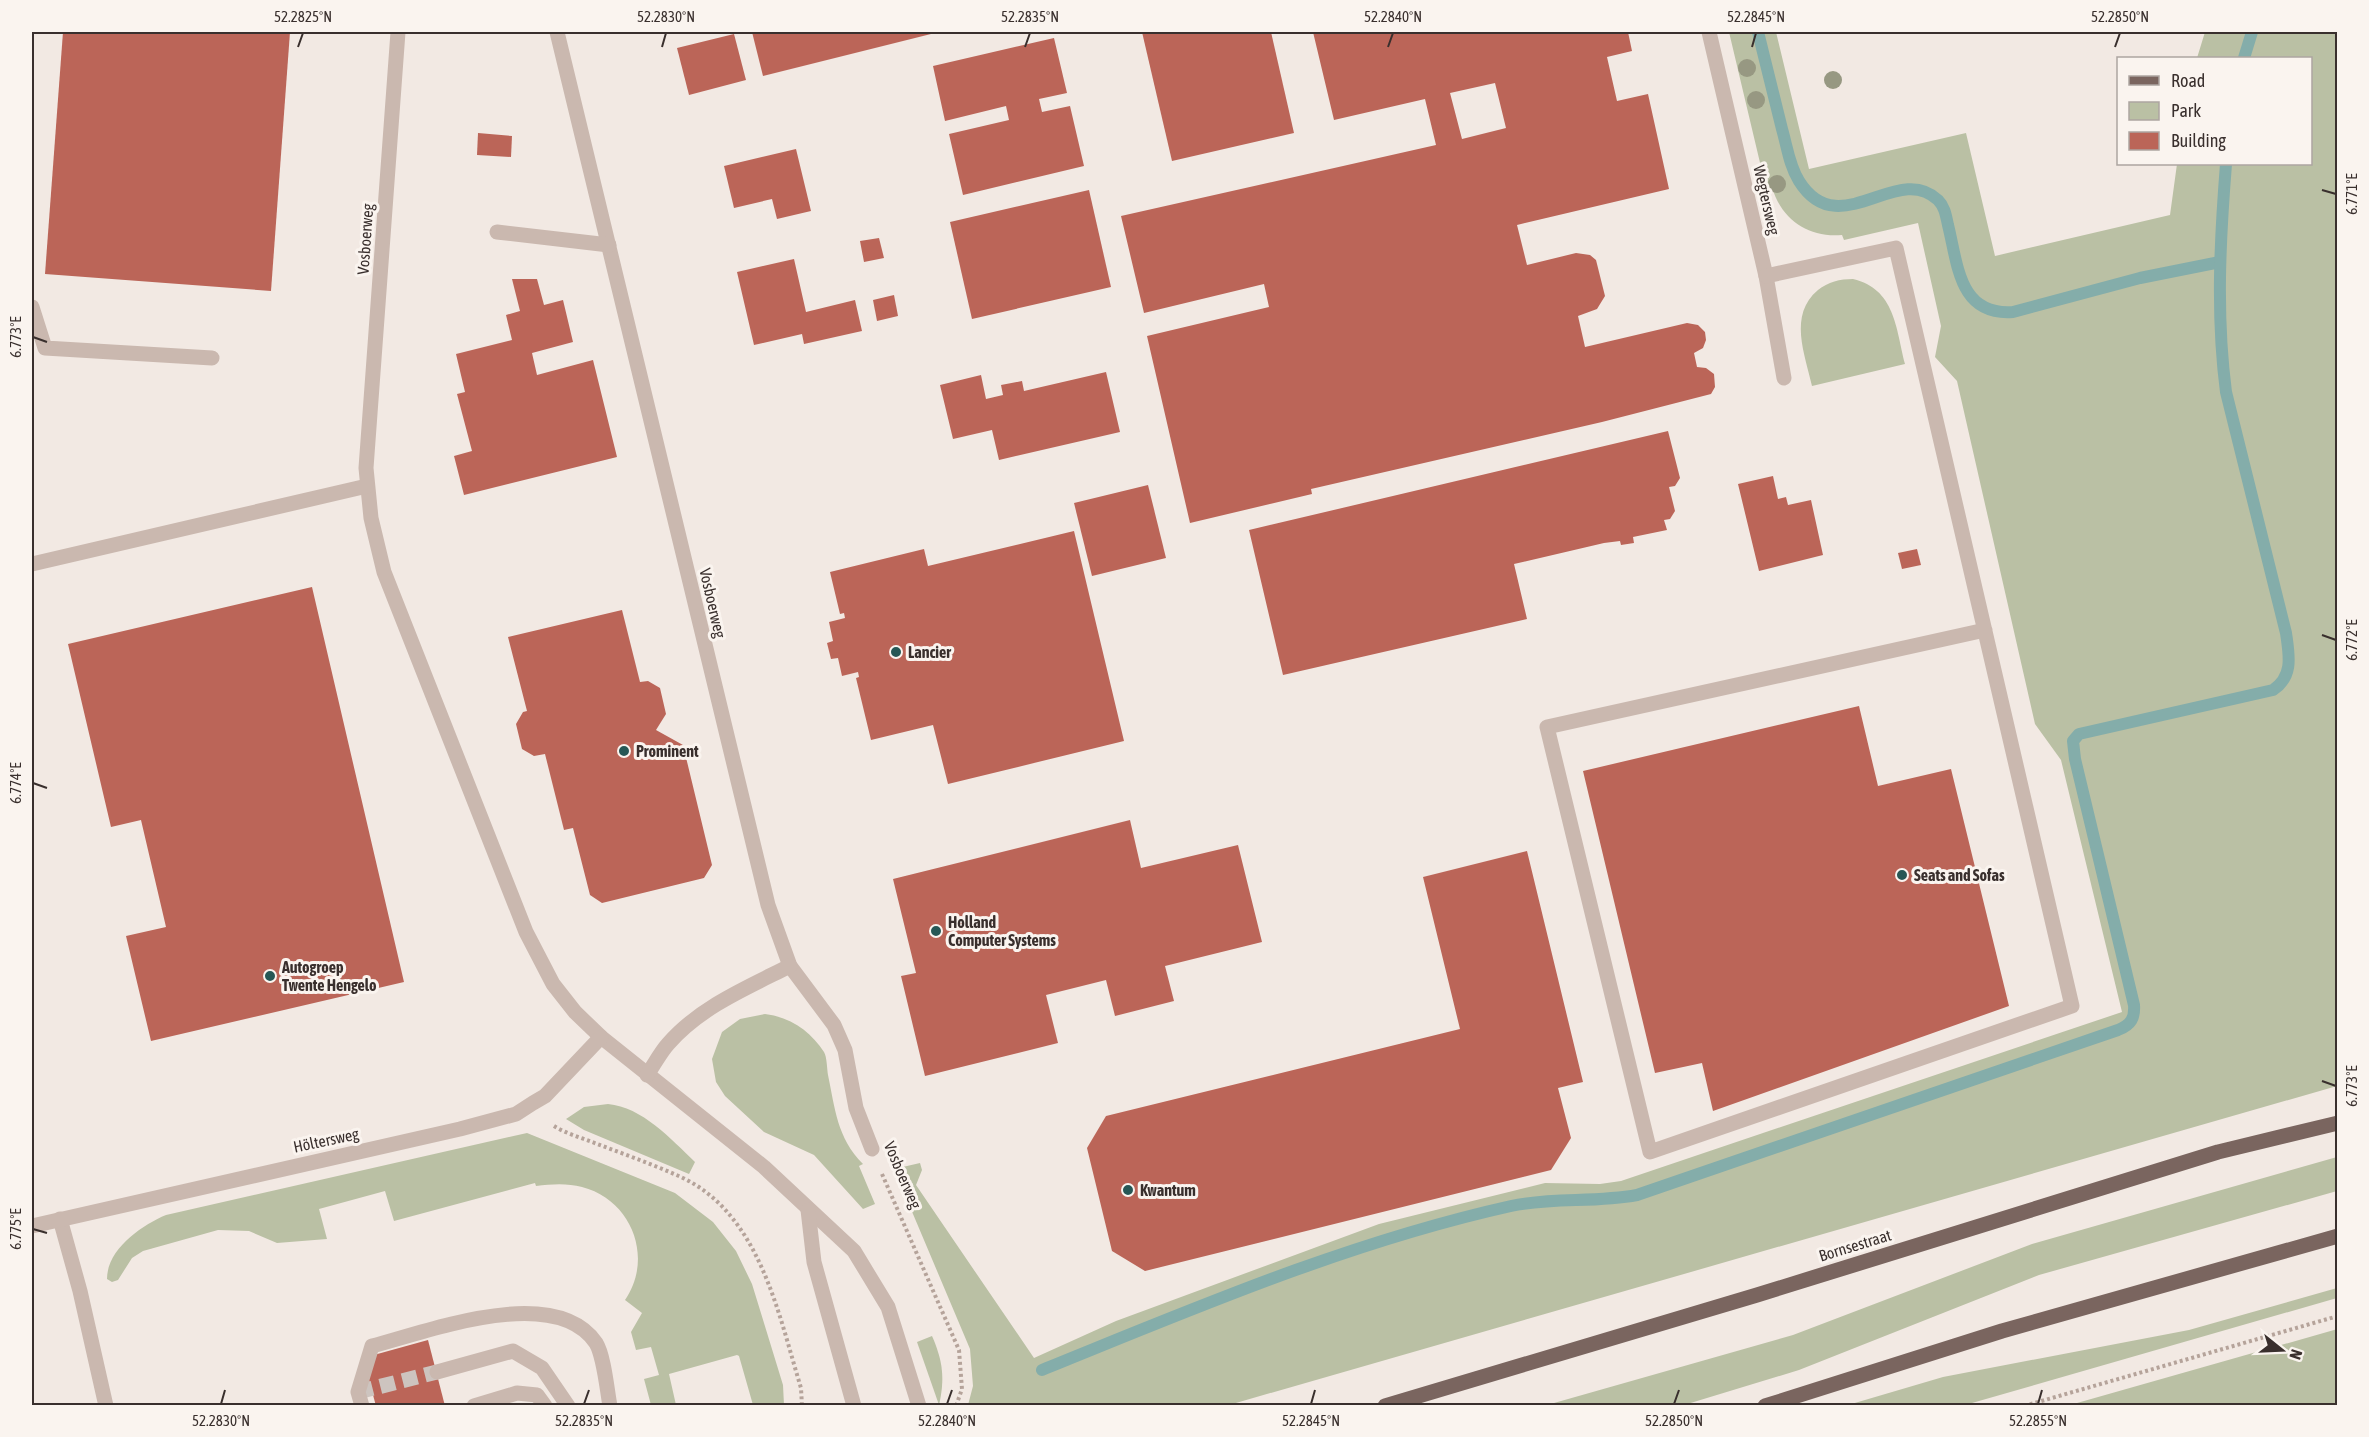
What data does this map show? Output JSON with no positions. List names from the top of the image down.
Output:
{
  "streets": {
    "main road": ["Bornsestraat"],
    "street": ["Wegtersweg", "Vosboerweg", "Höltersweg"]
  },
  "crossings": [
    ["Vosboerweg", "Höltersweg"]
  ],
  "places": [
    "Lancier",
    "Prominent",
    "Seats and Sofas",
    "Holland Computer Systems",
    "Autogroep Twente Hengelo",
    "Kwantum"
  ],
  "legend": ["Road", "Park", "Building"],
  "north": "right",
  "coordinates": [
    "52.2825°N",
    "52.2830°N",
    "52.2835°N",
    "52.2840°N",
    "52.2845°N",
    "52.2850°N",
    "6.771°E",
    "6.773°E",
    "6.772°E",
    "6.774°E",
    "6.775°E",
    "52.2855°N"
  ]
}
